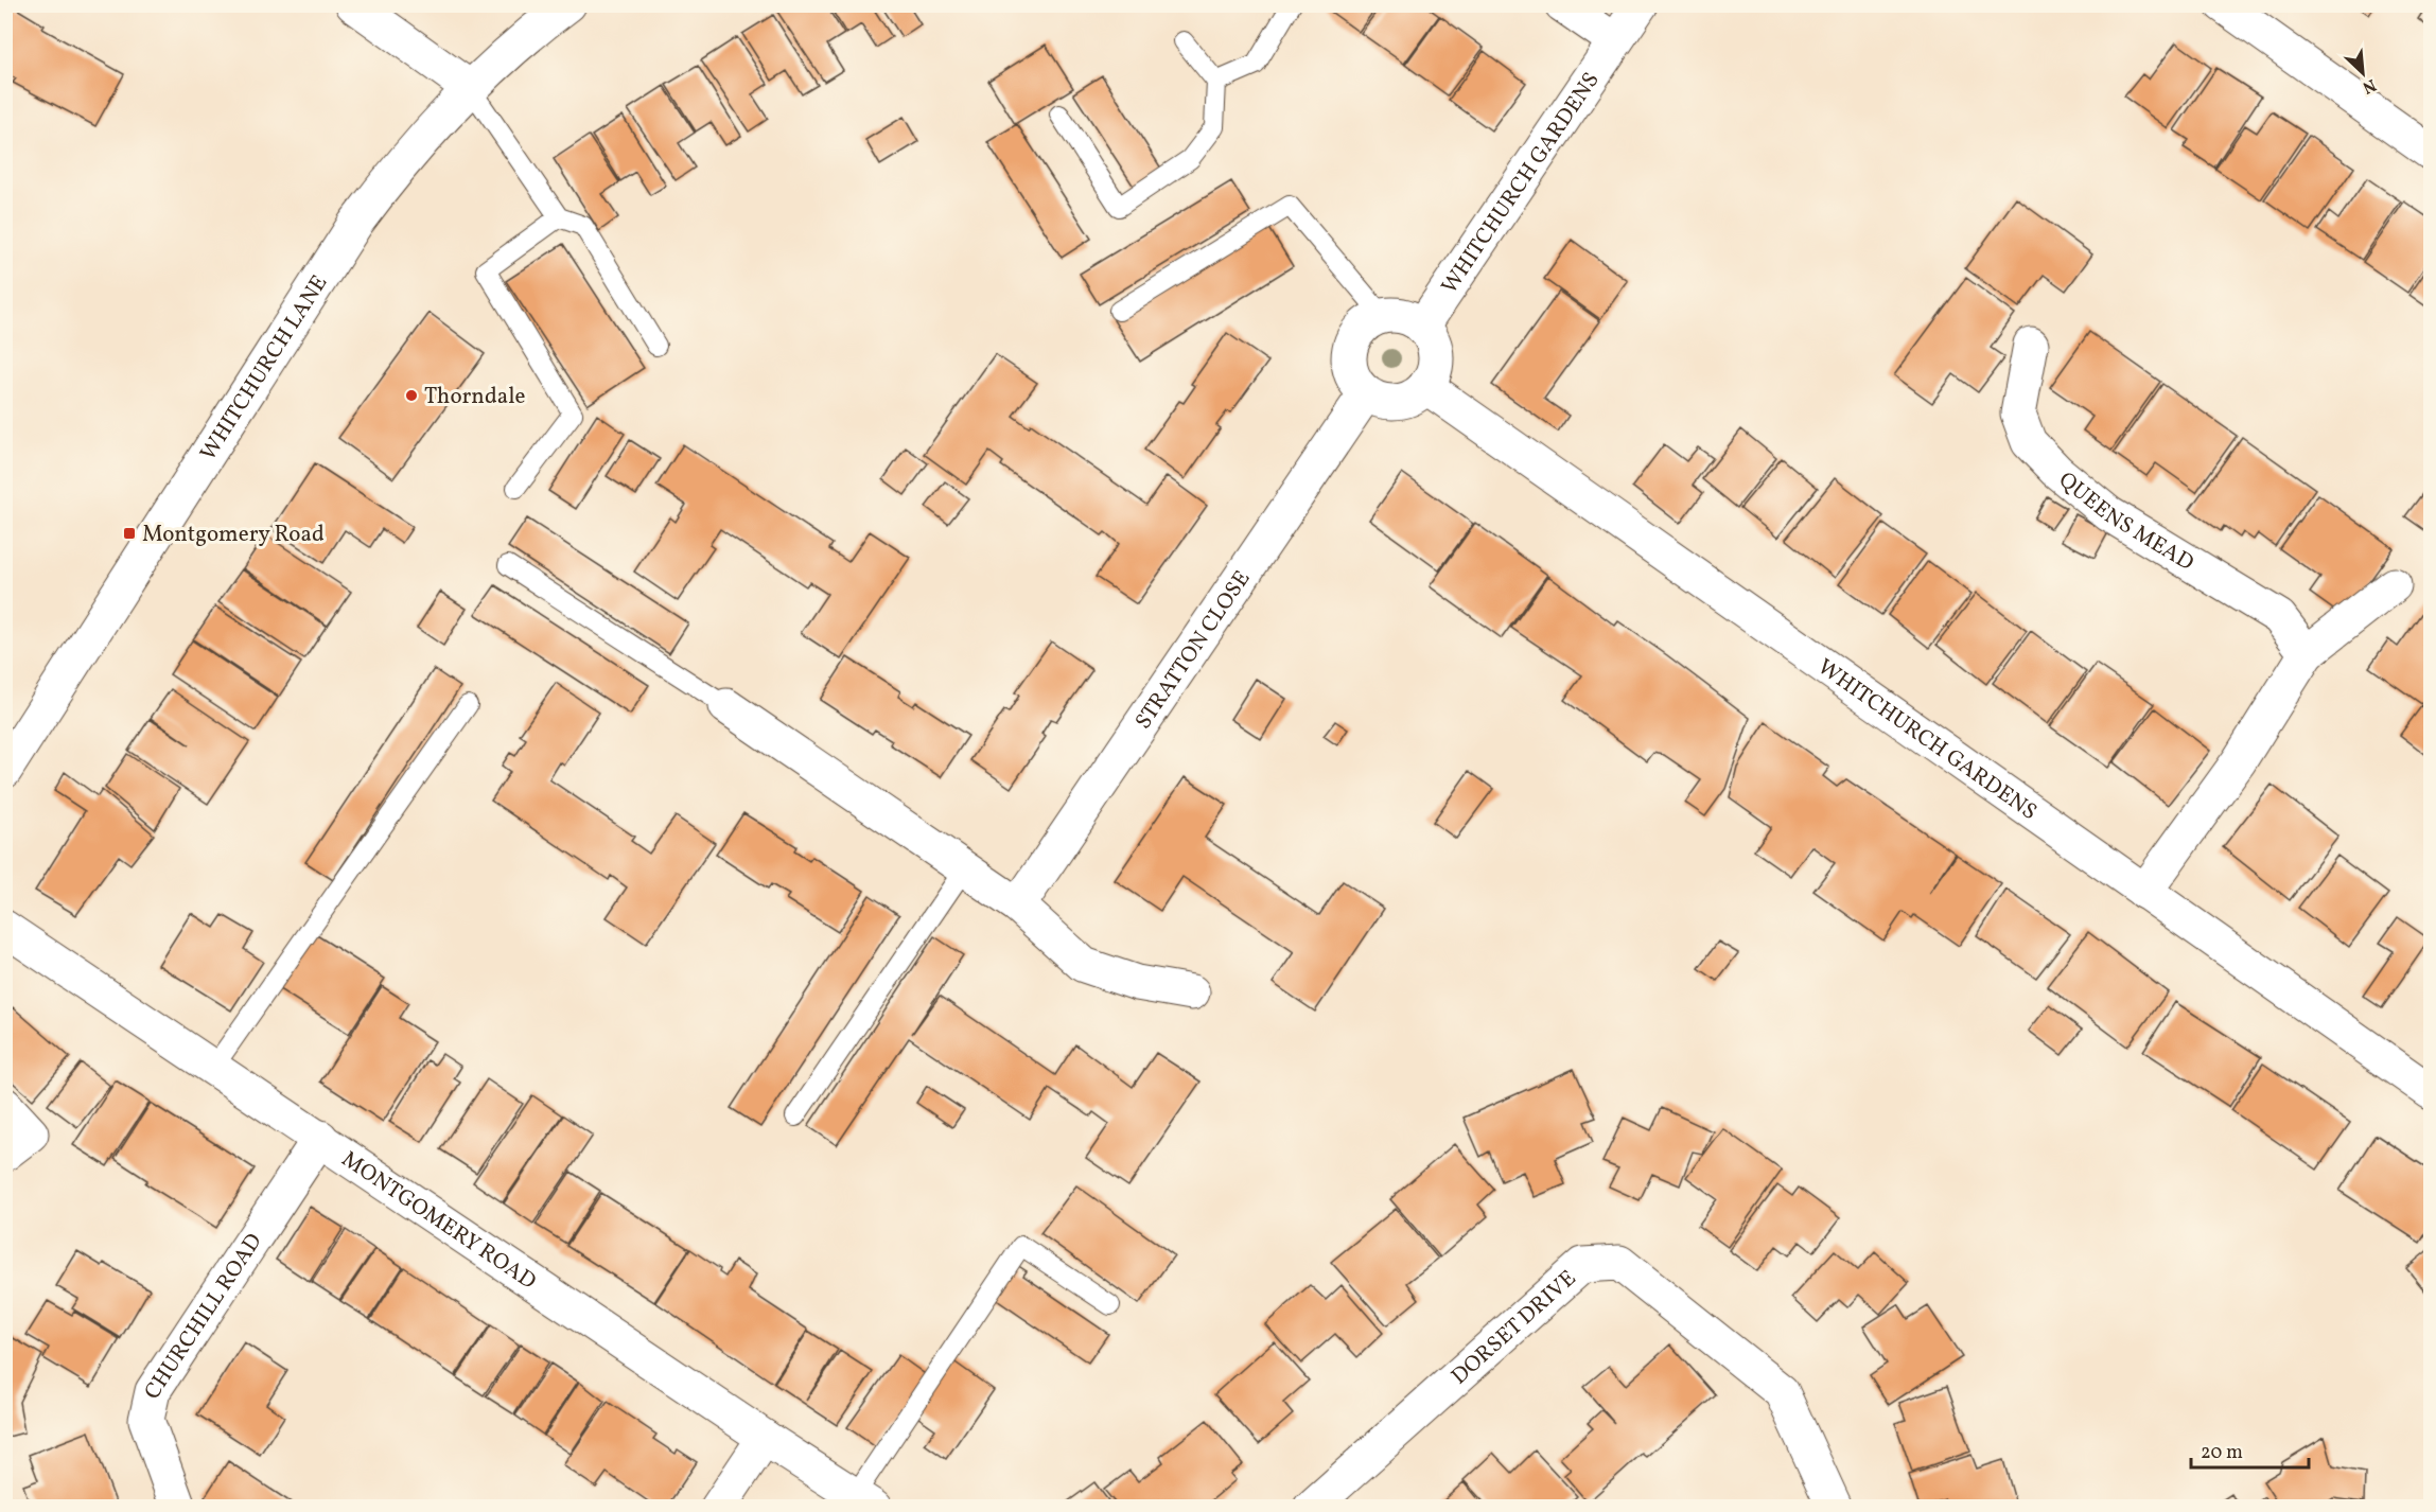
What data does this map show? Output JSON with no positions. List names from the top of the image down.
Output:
{
  "streets": {
    "street": [
      "WHITCHURCH GARDENS",
      "WHITCHURCH LANE",
      "QUEENS MEAD",
      "STRATTON CLOSE",
      "MONTGOMERY ROAD",
      "CHURCHILL ROAD",
      "DORSET DRIVE"
    ]
  },
  "crossings": [
    ["WHITCHURCH GARDENS", "STRATTON CLOSE"],
    ["MONTGOMERY ROAD", "CHURCHILL ROAD"]
  ],
  "places": {
    "other": ["Thorndale"],
    "transit": ["Montgomery Road"]
  },
  "scale_bar": "20 m",
  "north": "bottom right"
}
